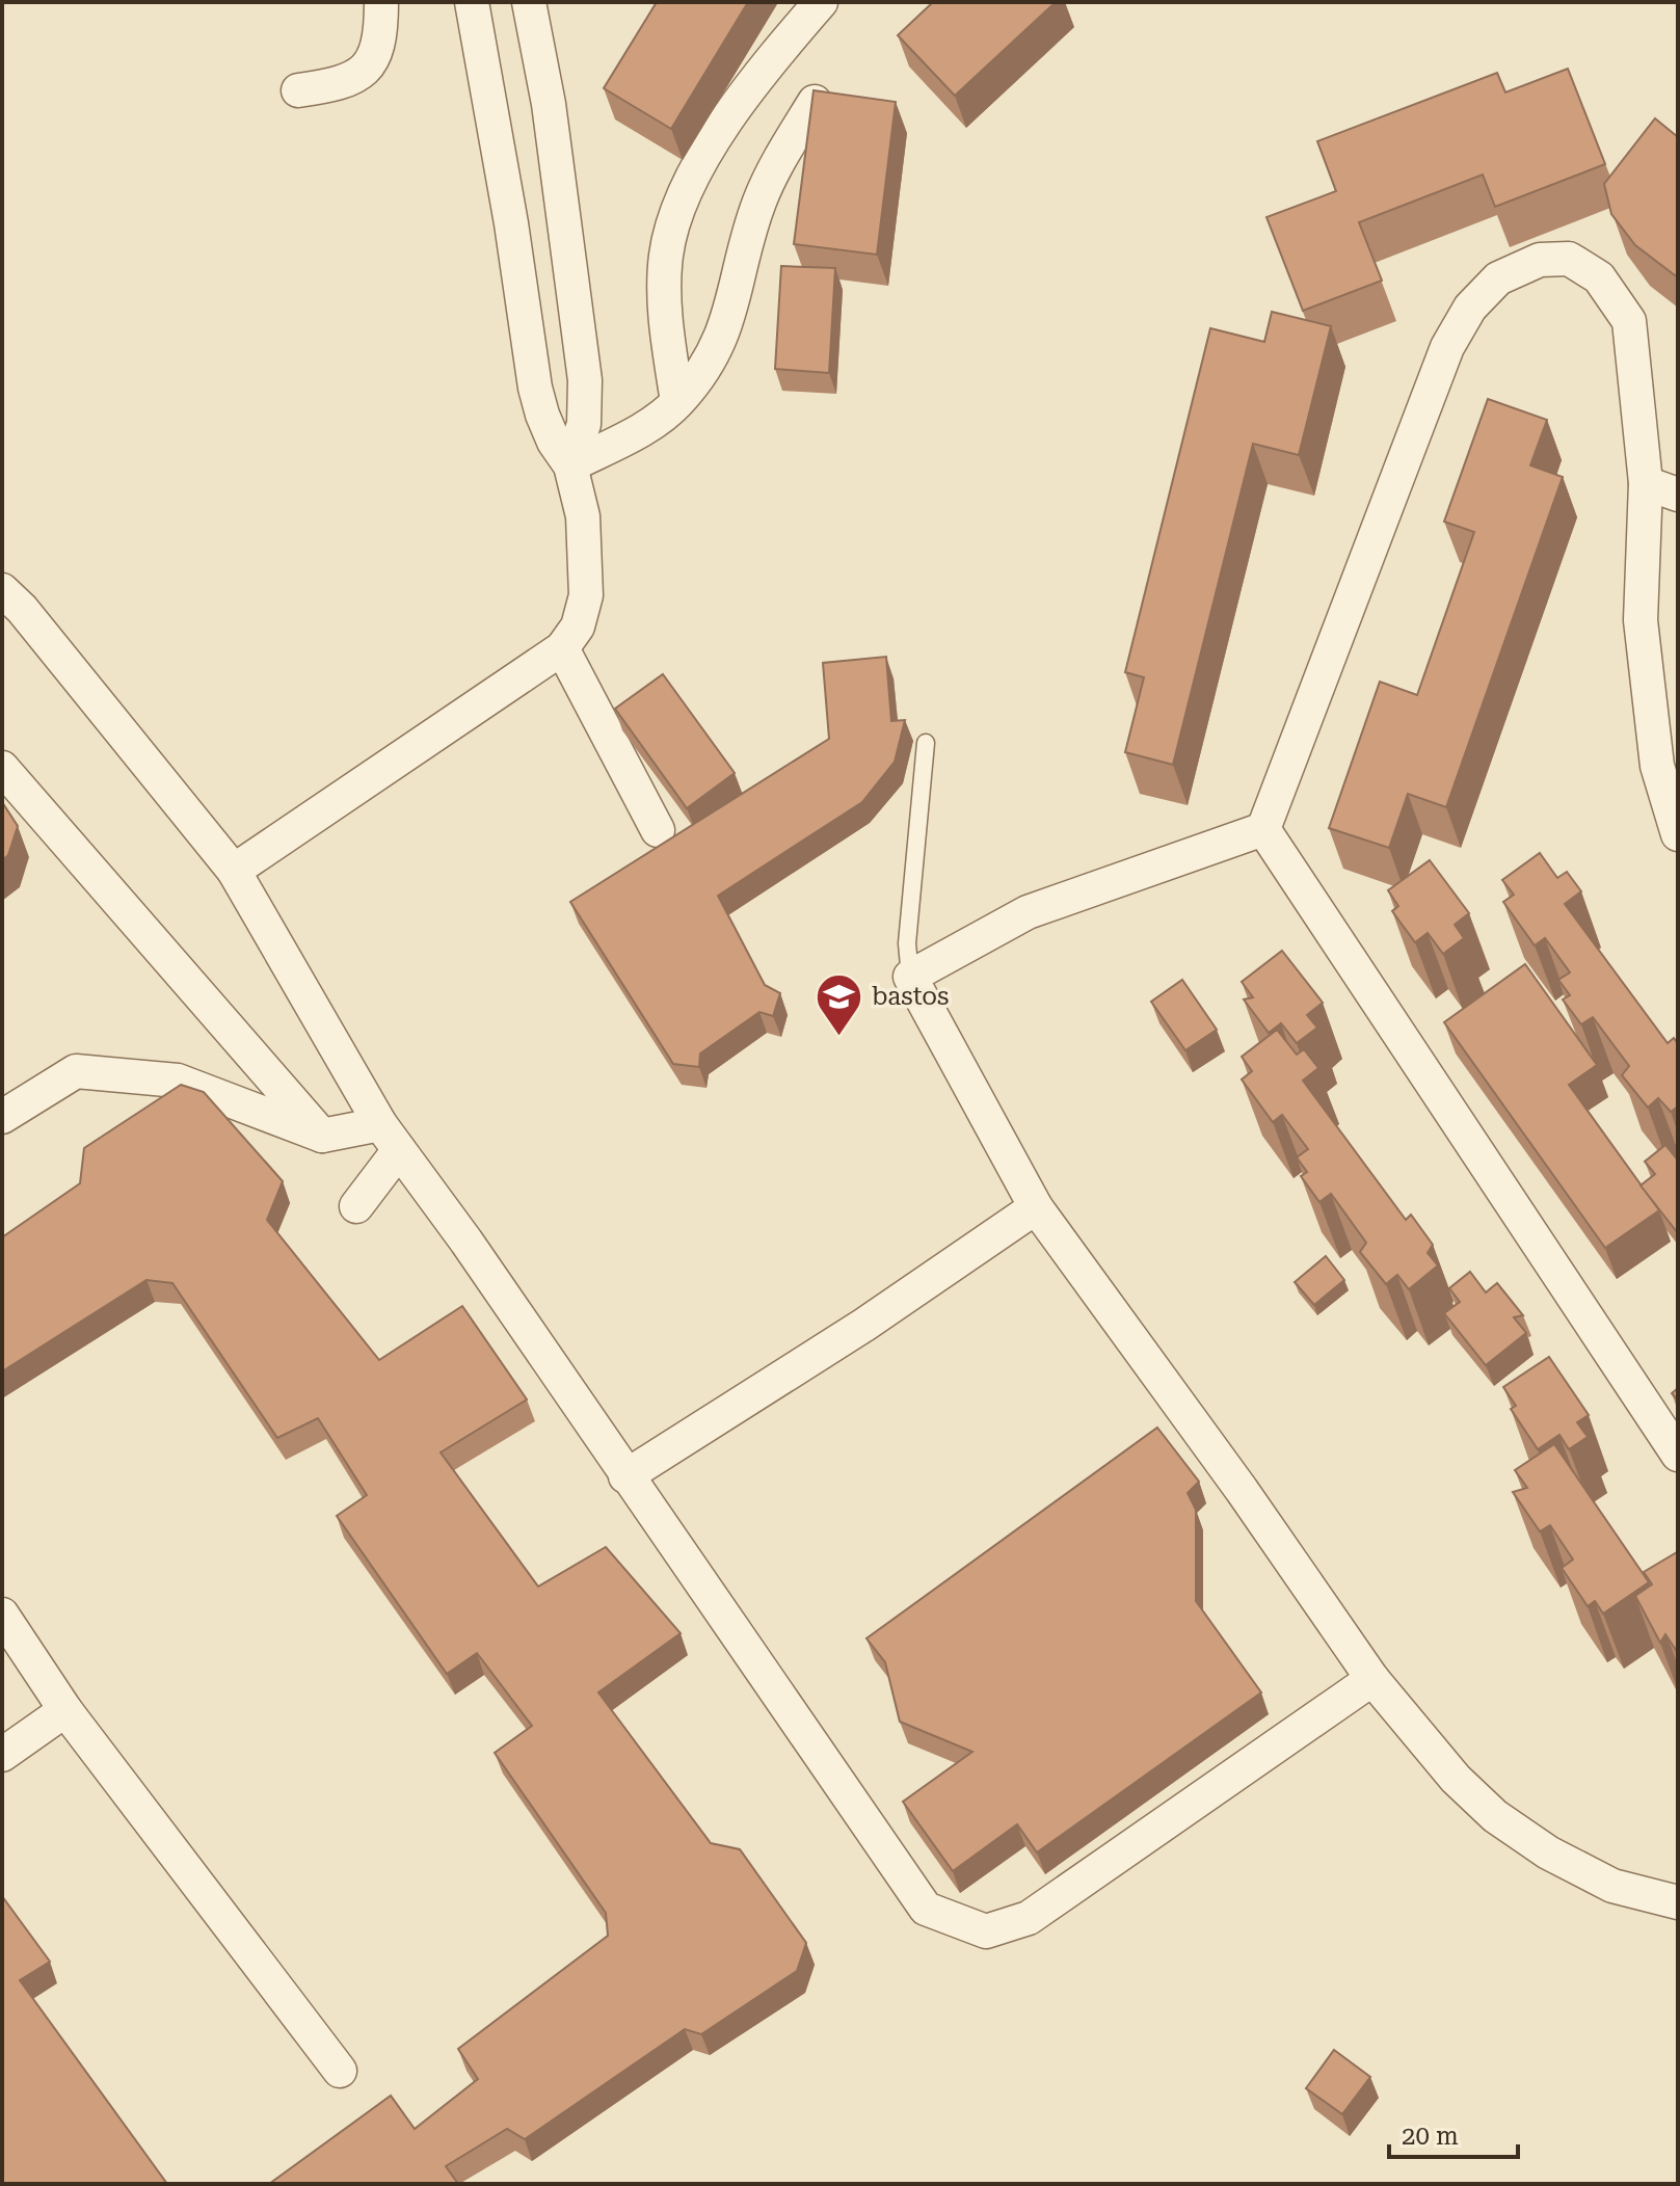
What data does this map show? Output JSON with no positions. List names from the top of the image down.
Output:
{
  "places": {
    "school or university": ["bastos"]
  },
  "scale_bar": "20 m"
}
